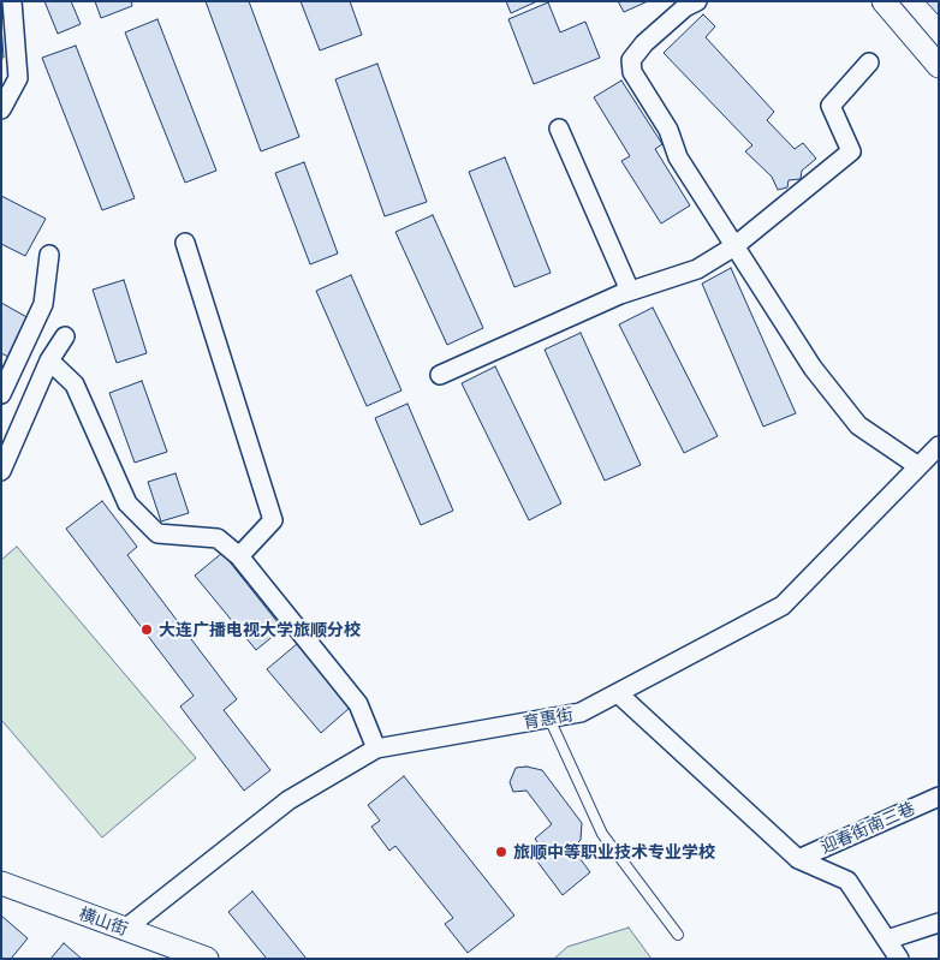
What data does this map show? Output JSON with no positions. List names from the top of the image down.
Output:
{
  "streets": {
    "street": ["育惠街", "迎春街南三巷", "横山街"]
  },
  "crossings": [
    ["育惠街", "横山街"]
  ],
  "places": ["大连广播电视大学旅顺分校", "旅顺中等职业技术专业学校"]
}
